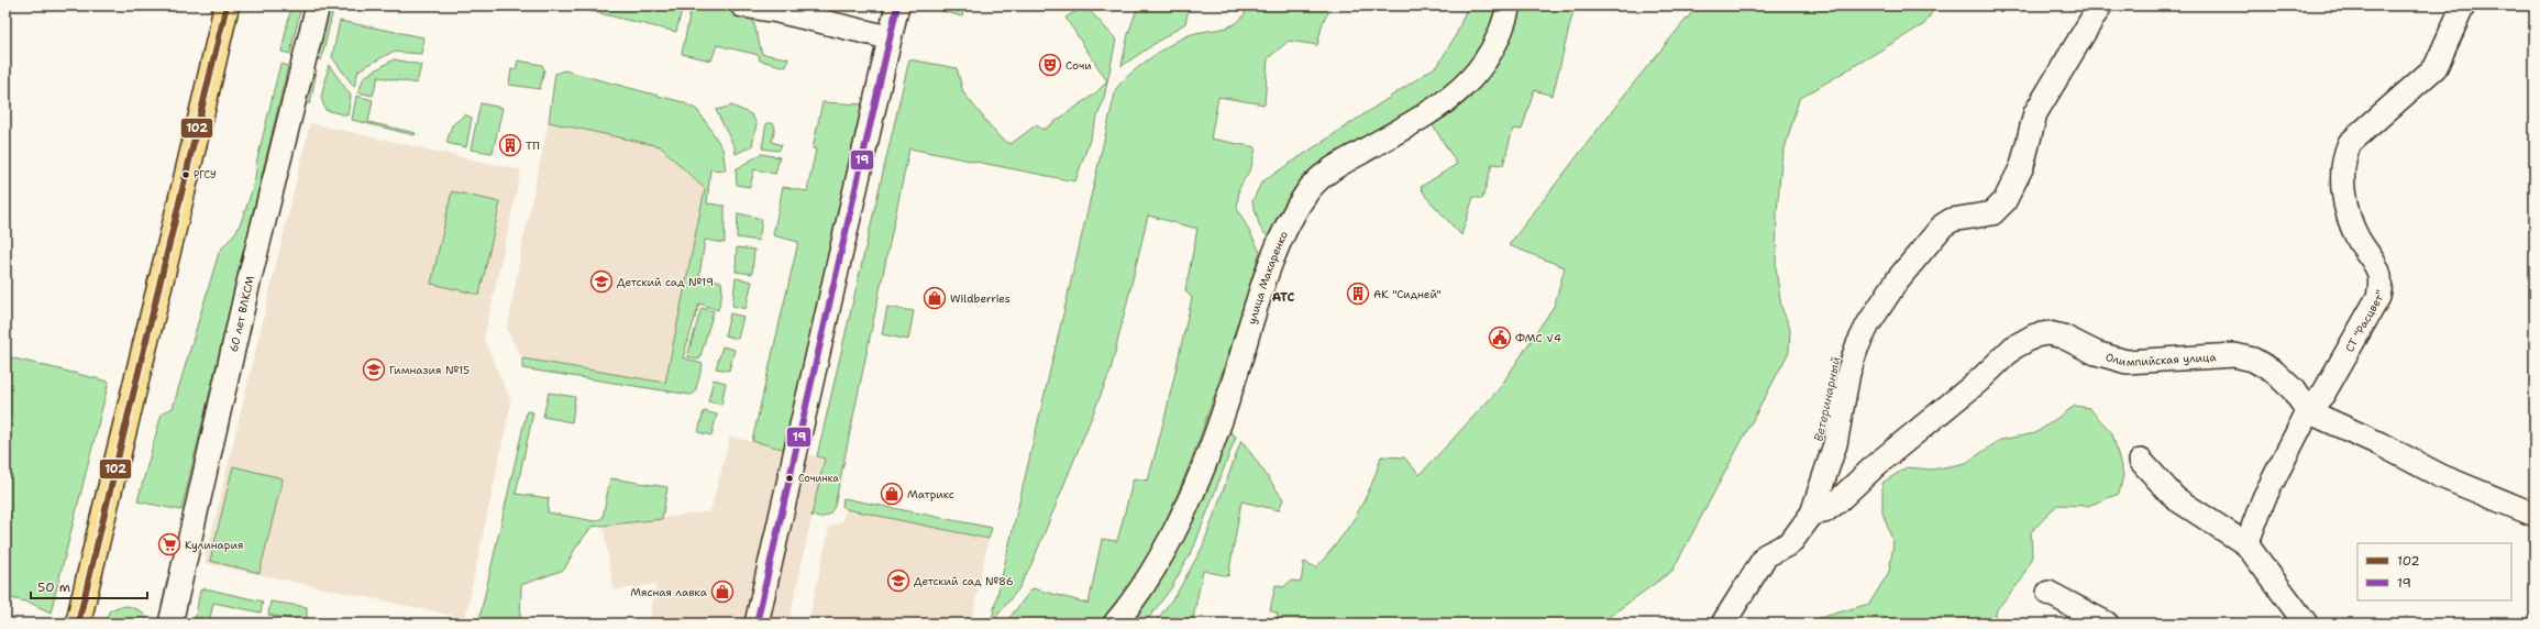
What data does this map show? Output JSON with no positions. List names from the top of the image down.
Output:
{
  "streets": {
    "street": [
      "улица Макаренко",
      "60 лет ВЛКСМ",
      "СТ \"Расцвет\"",
      "Олимпийская улица"
    ]
  },
  "crossings": [
    ["СТ \"Расцвет\"", "Олимпийская улица"]
  ],
  "districts": ["АТС"],
  "water": ["Ветеринарный"],
  "places": {
    "theatre": ["Сочи"],
    "building": ["ТП", "АК \"Сидней\""],
    "other": ["РГСУ", "Сочинка"],
    "school or university": ["Детский сад №19", "Гимназия №15", "Детский сад №86"],
    "shop": ["Wildberries", "Матрикс", "Мясная лавка"],
    "public building": ["ФМС √4"],
    "supermarket": ["Кулинария"]
  },
  "lines": ["transit line 102", "transit line 19"],
  "legend": ["102", "19"],
  "scale_bar": "50 m"
}
